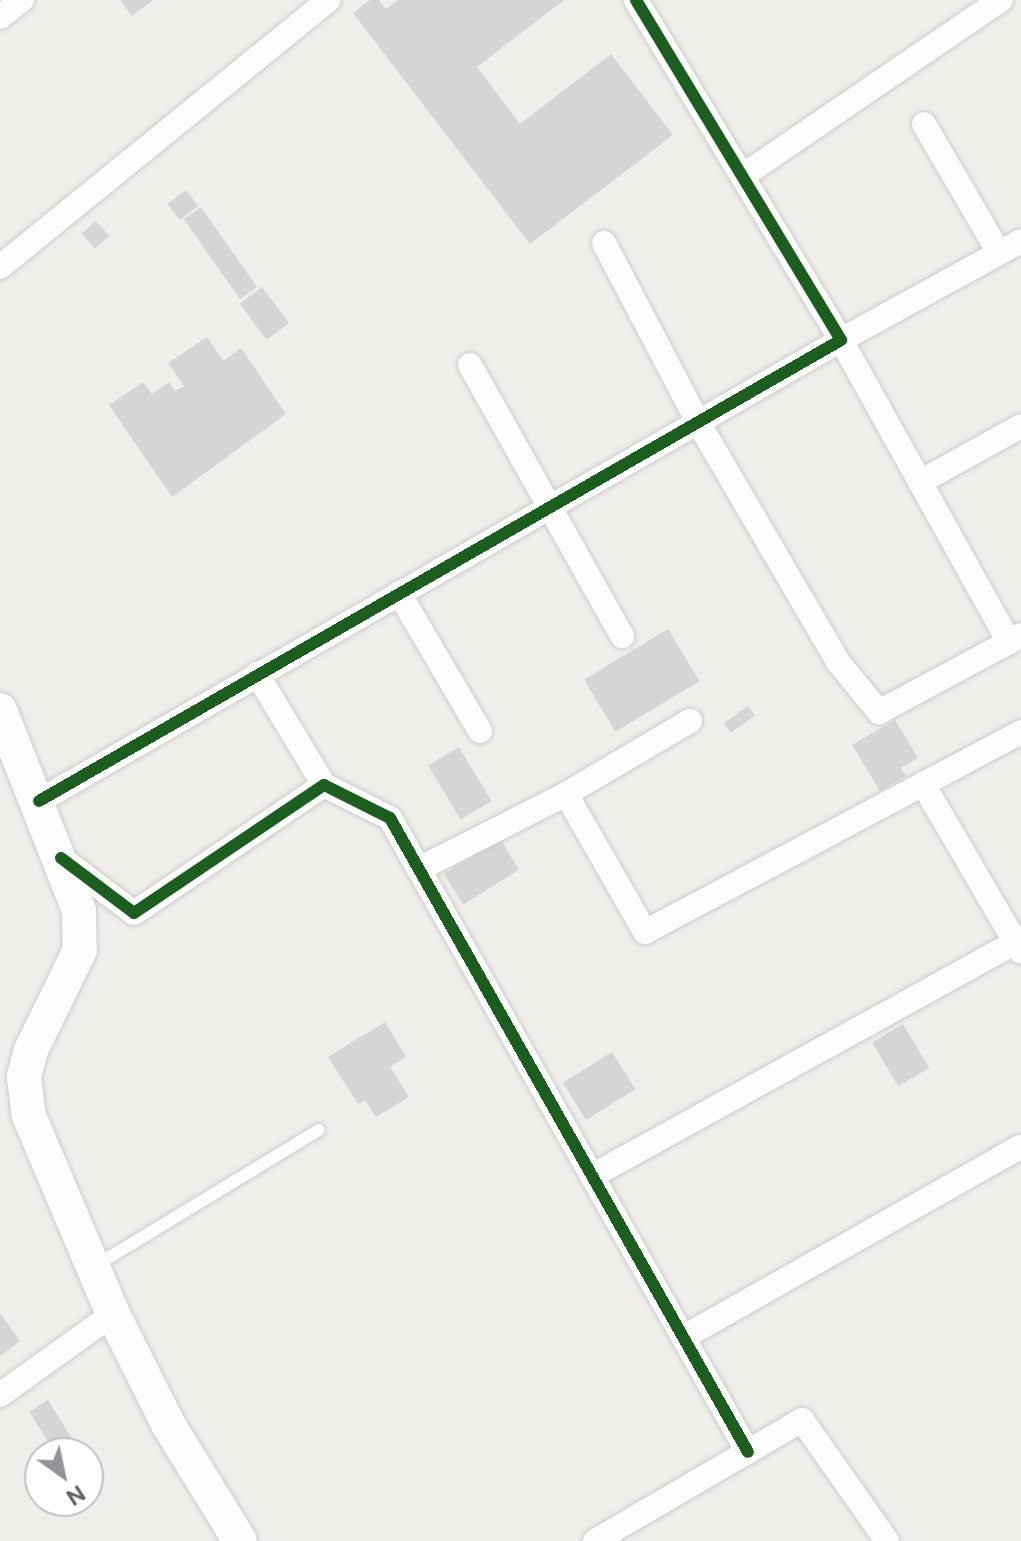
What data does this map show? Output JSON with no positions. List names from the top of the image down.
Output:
{
  "north": "bottom right"
}
